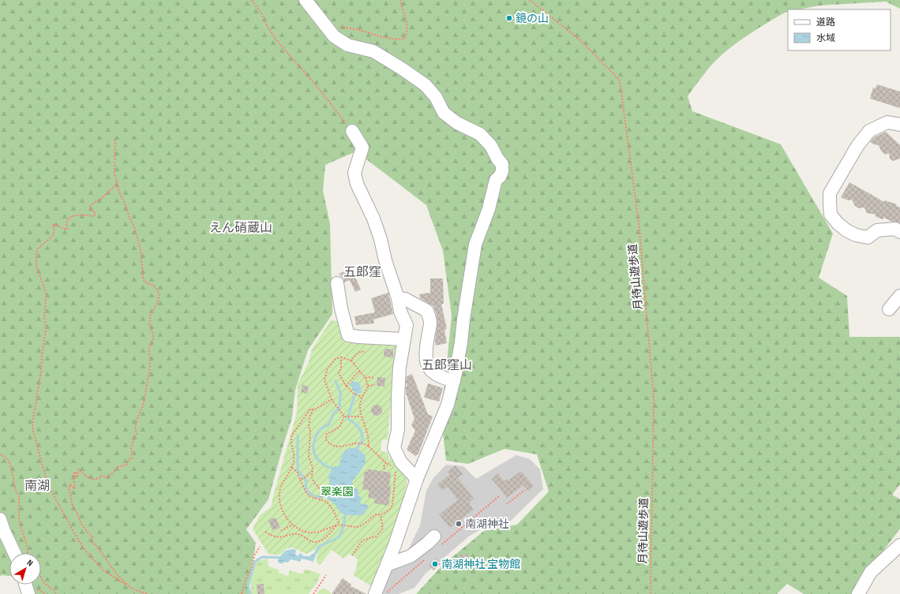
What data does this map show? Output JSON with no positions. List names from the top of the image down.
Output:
{
  "streets": {
    "path": ["月待山遊歩道"]
  },
  "districts": [
    "えん硝蔵山",
    "五郎窪",
    "五郎窪山",
    "南湖"
  ],
  "parks": ["翠楽園"],
  "places": ["鏡の山", "南湖神社", "南湖神社 宝物館"],
  "legend": ["道路", "水域"],
  "north": "top right"
}
